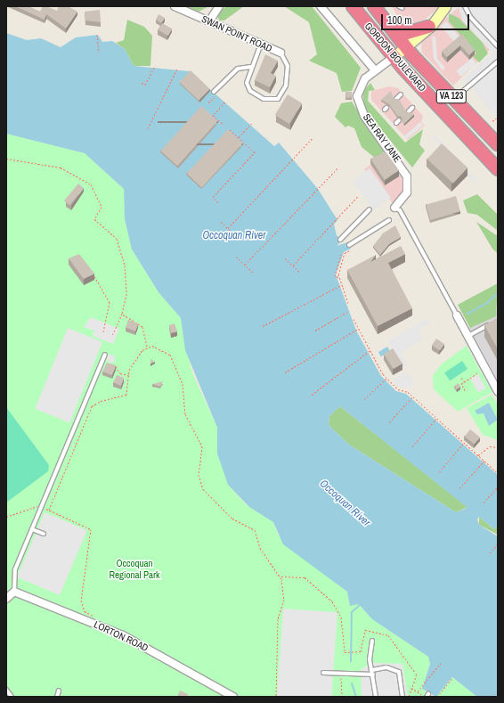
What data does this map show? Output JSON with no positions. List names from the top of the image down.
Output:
{
  "streets": {
    "highway": ["GORDON BOULEVARD", "VA 123"],
    "street": ["SWAN POINT ROAD", "SEA RAY LANE", "LORTON ROAD"]
  },
  "crossings": [
    ["GORDON BOULEVARD", "SEA RAY LANE"]
  ],
  "water": ["Occoquan River"],
  "parks": ["Occoquan Regional Park"],
  "scale_bar": "100 m"
}
